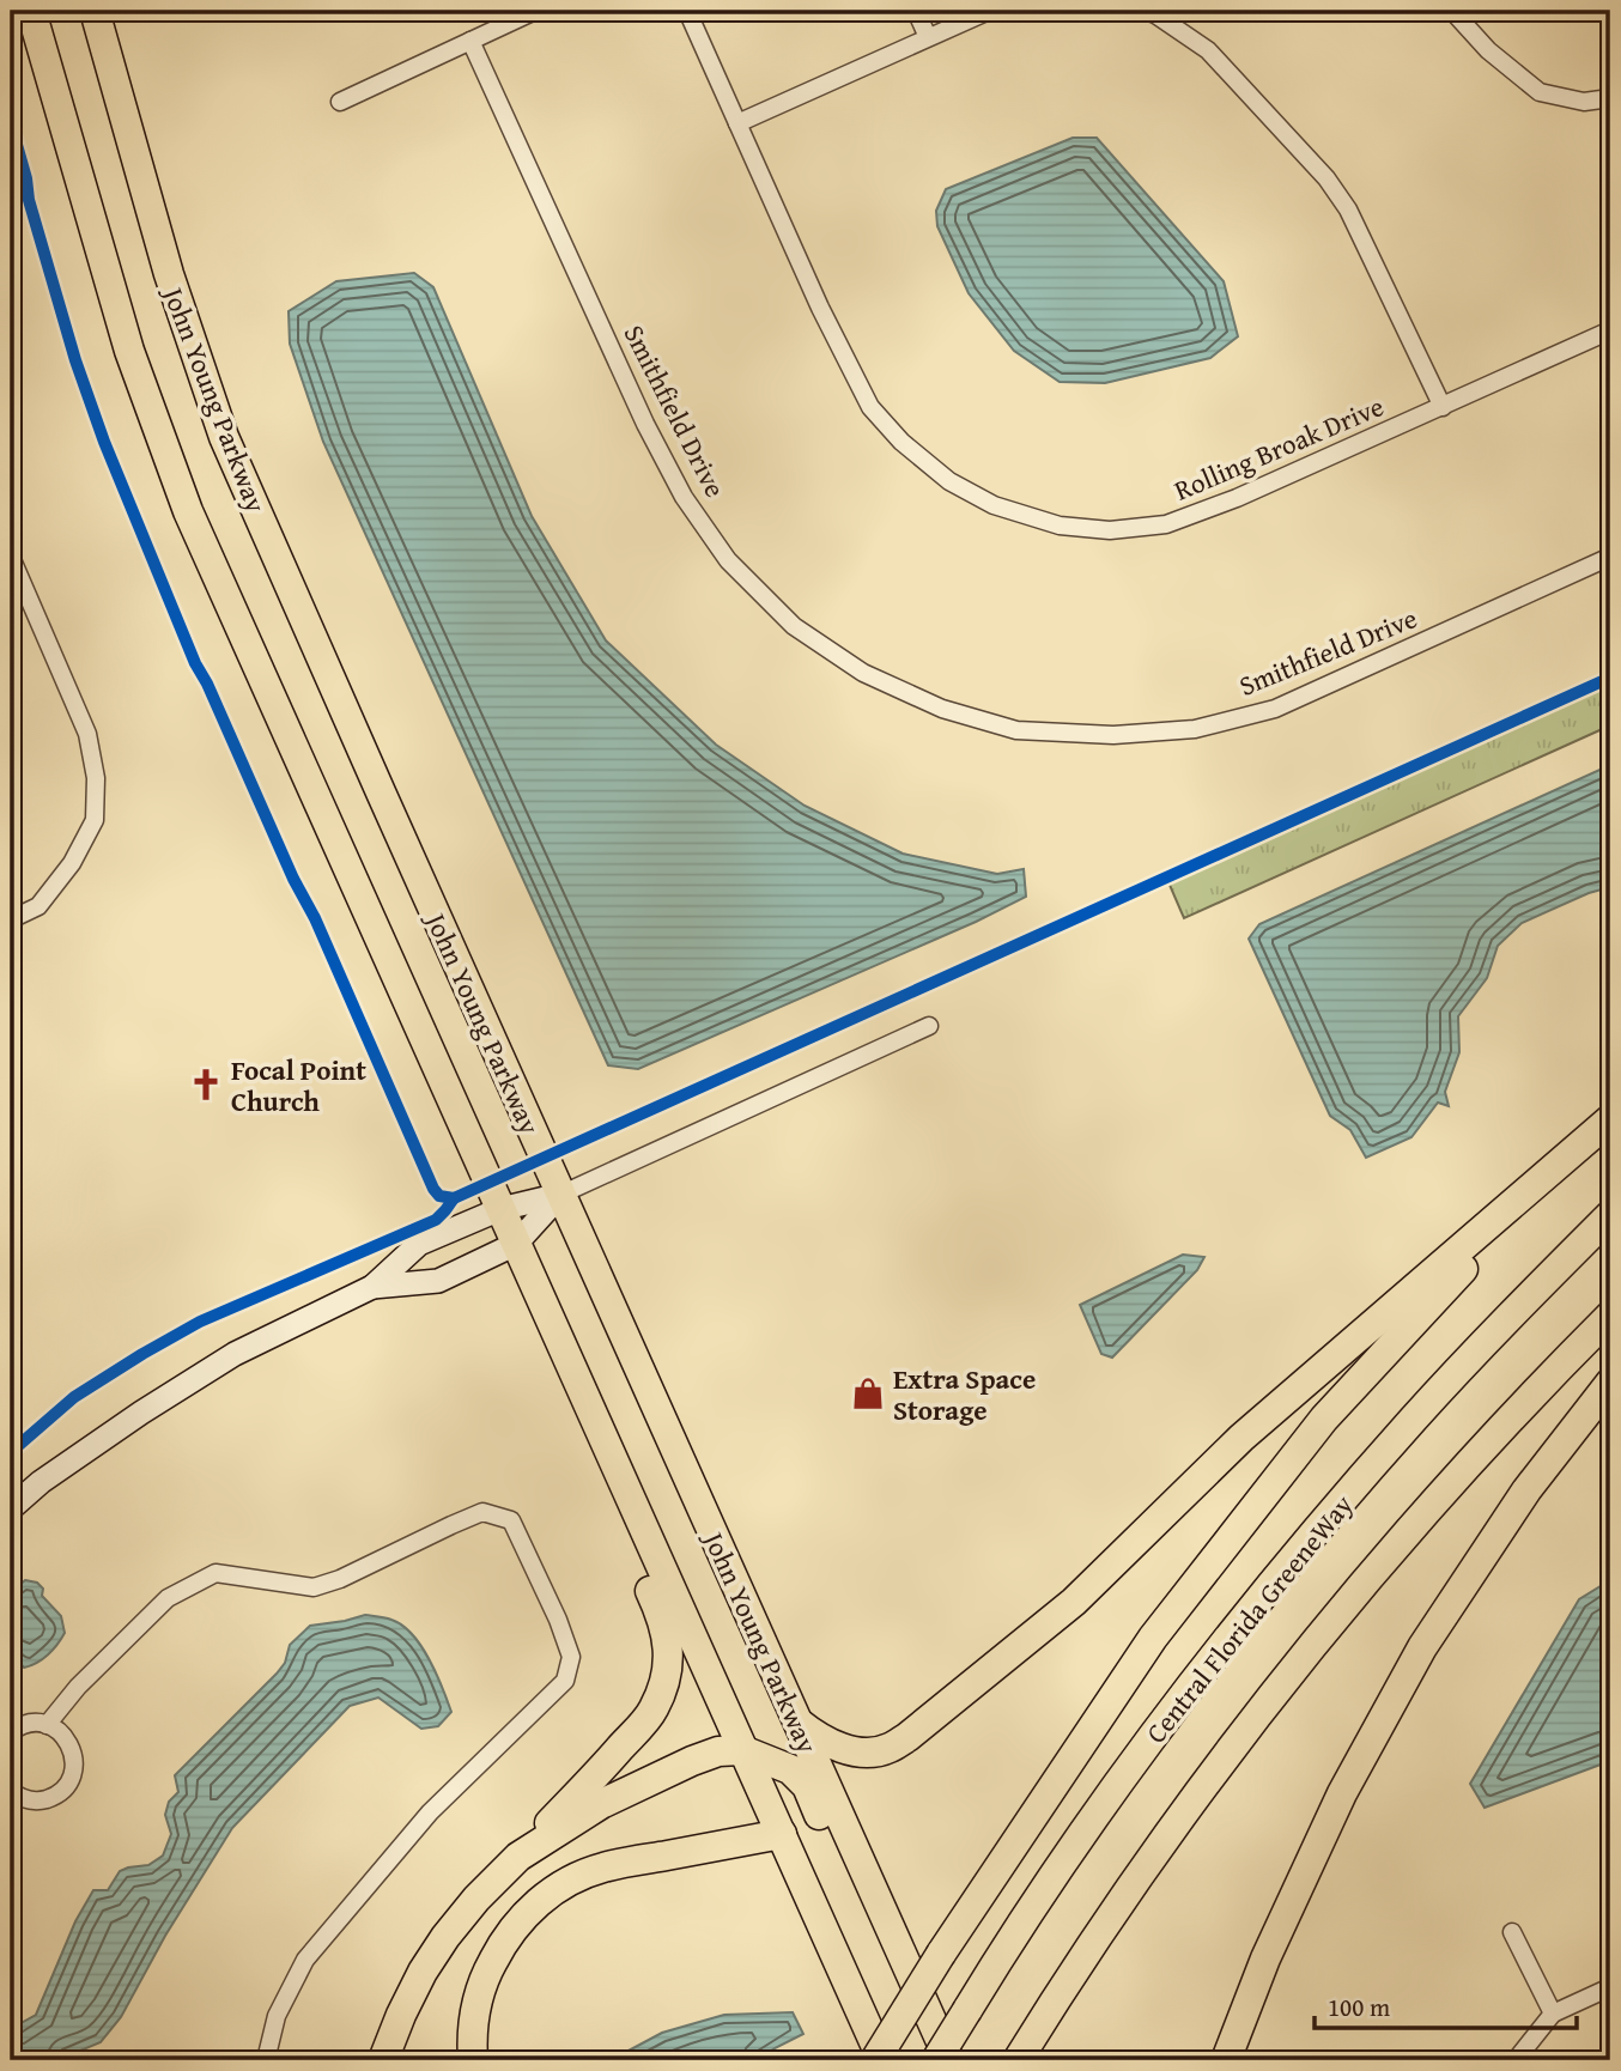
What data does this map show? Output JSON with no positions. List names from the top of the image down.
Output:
{
  "streets": {
    "highway": ["John Young Parkway", "Central Florida GreeneWay"],
    "street": ["Smithfield Drive", "Rolling Broak Drive"]
  },
  "places": {
    "church": ["Focal Point Church"],
    "shop": ["Extra Space Storage"]
  },
  "scale_bar": "100 m"
}
